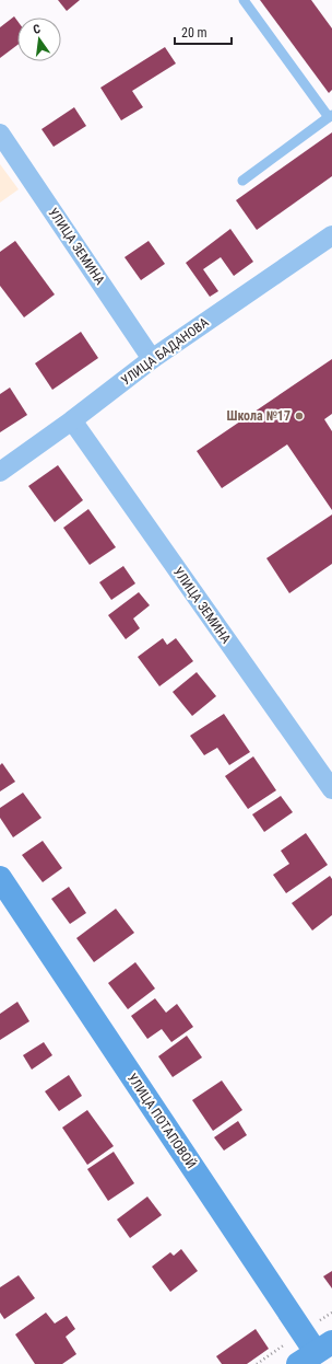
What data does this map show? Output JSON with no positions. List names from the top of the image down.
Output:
{
  "streets": {
    "main road": ["УЛИЦА ПОТАПОВОЙ"],
    "street": ["УЛИЦА ЗЕМИНА", "УЛИЦА БАДАНОВА"]
  },
  "crossings": [
    ["УЛИЦА ЗЕМИНА", "УЛИЦА БАДАНОВА"]
  ],
  "places": ["Школа №17"],
  "scale_bar": "20 m",
  "north": "top"
}
